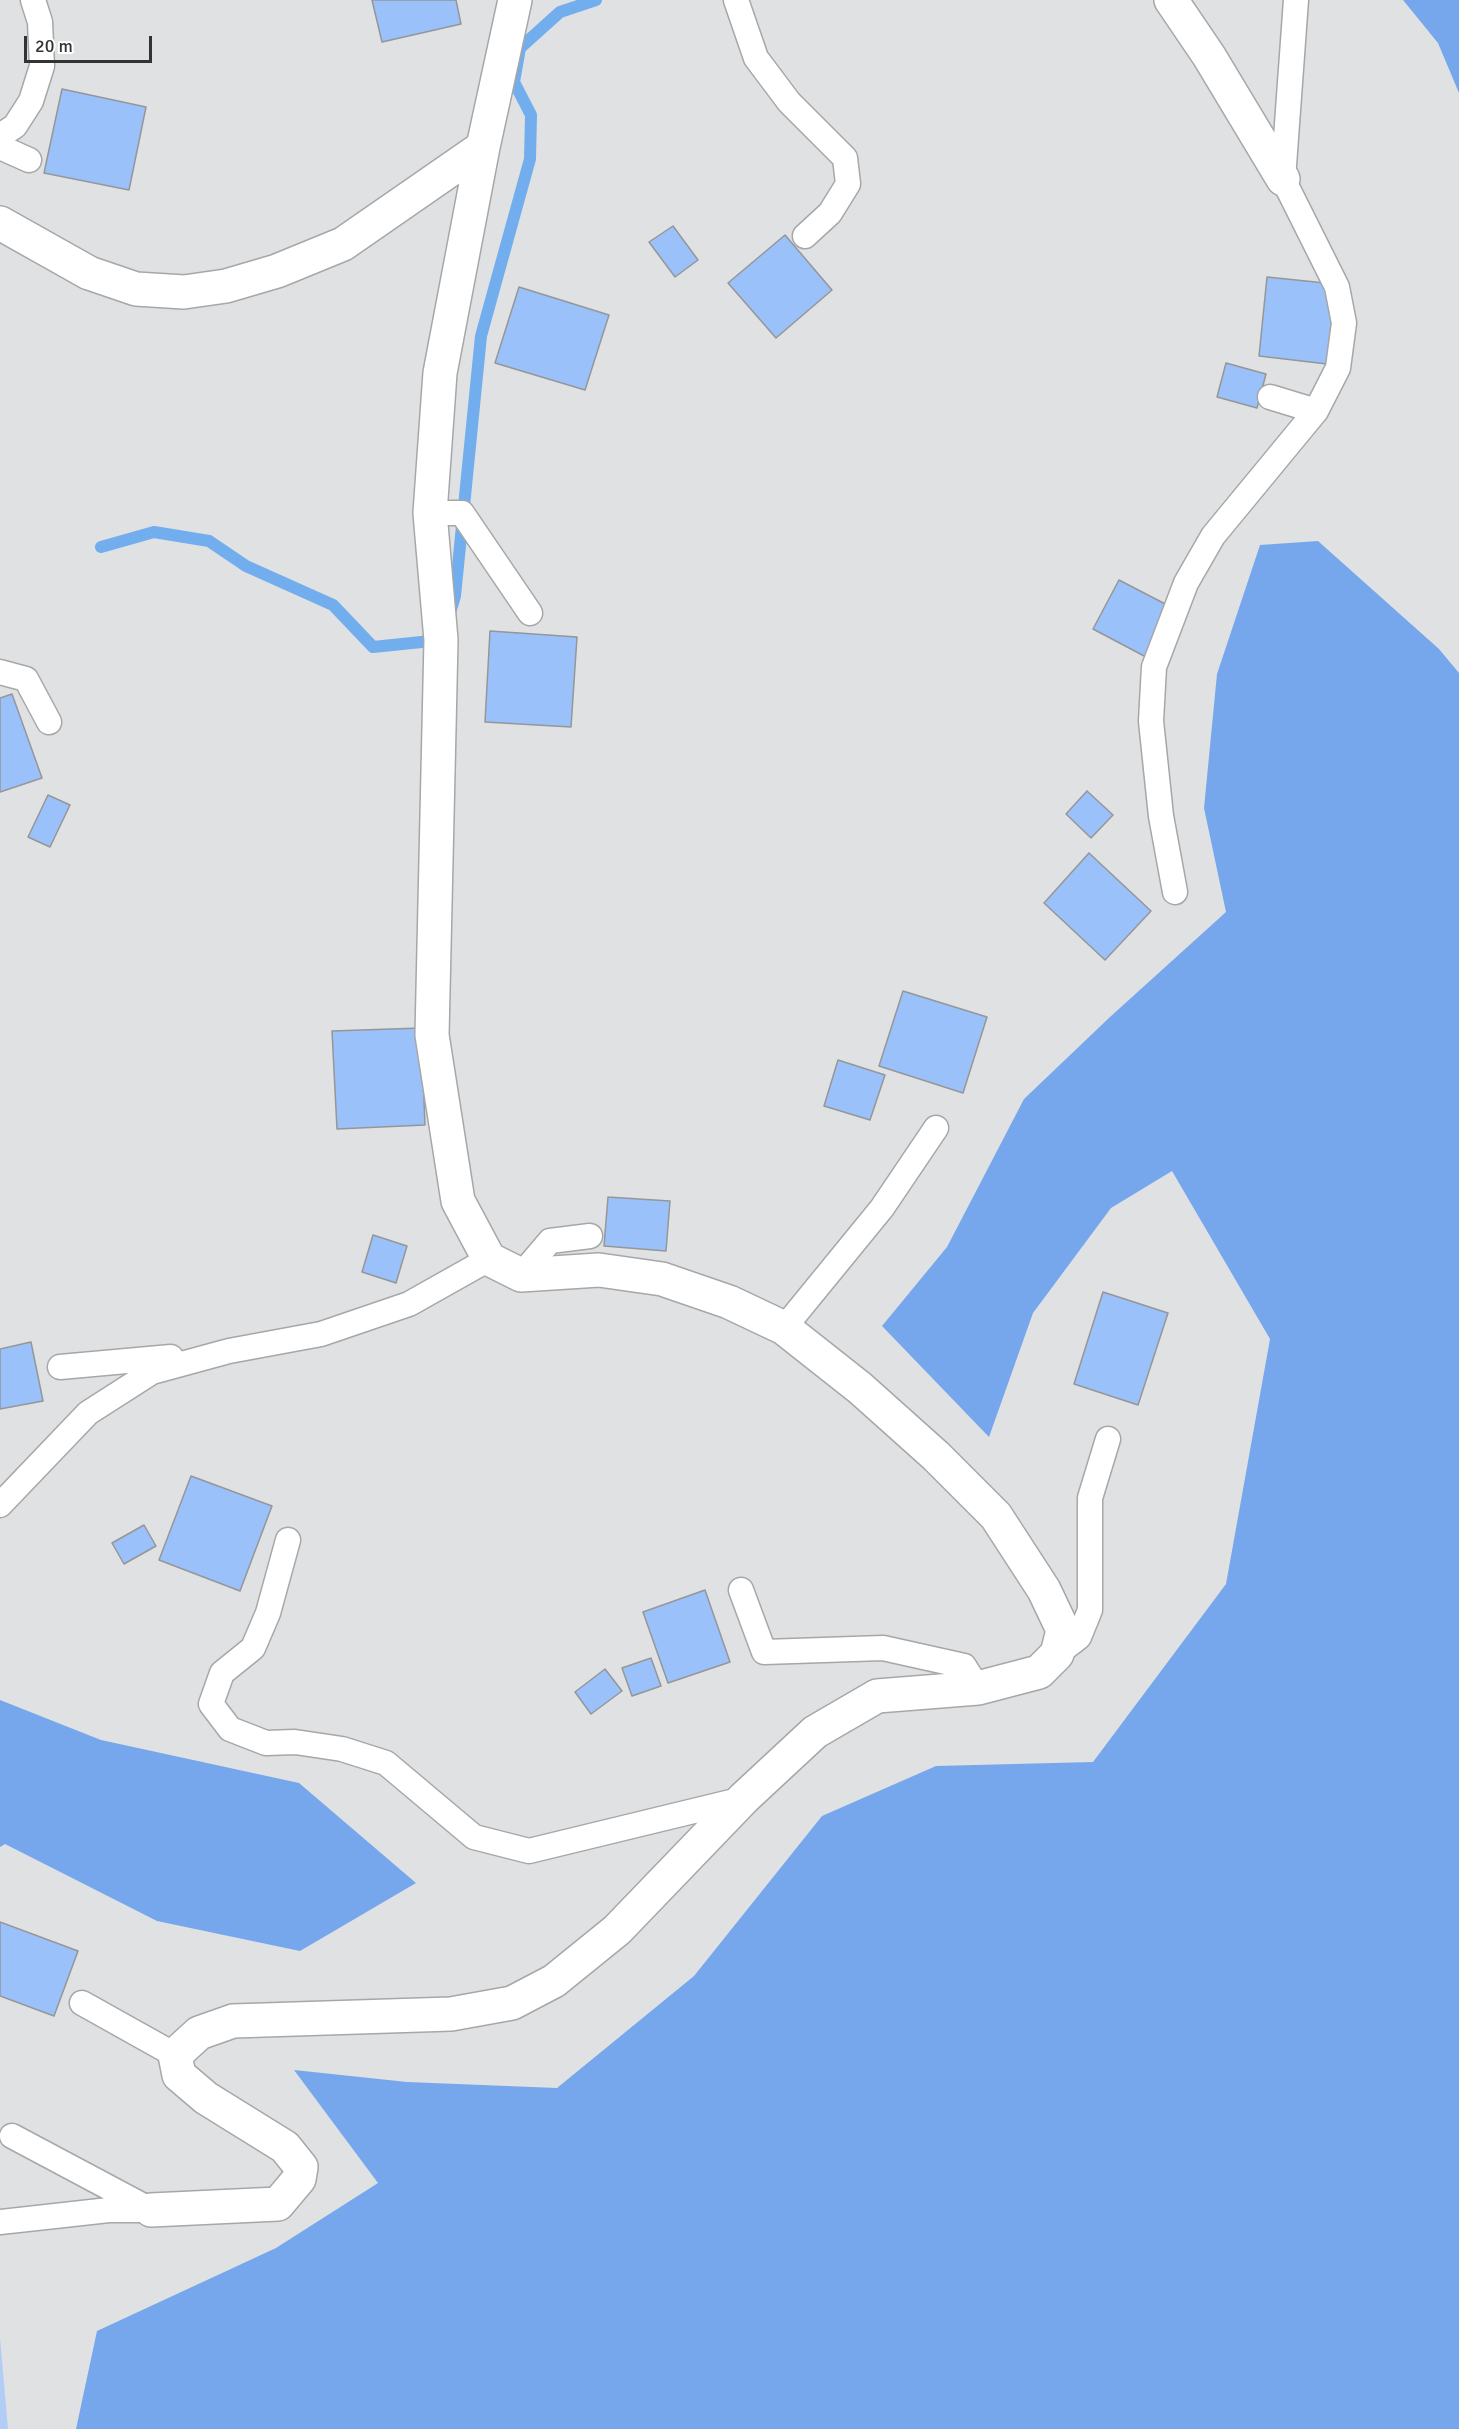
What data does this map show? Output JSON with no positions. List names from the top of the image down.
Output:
{
  "scale_bar": "20 m"
}
